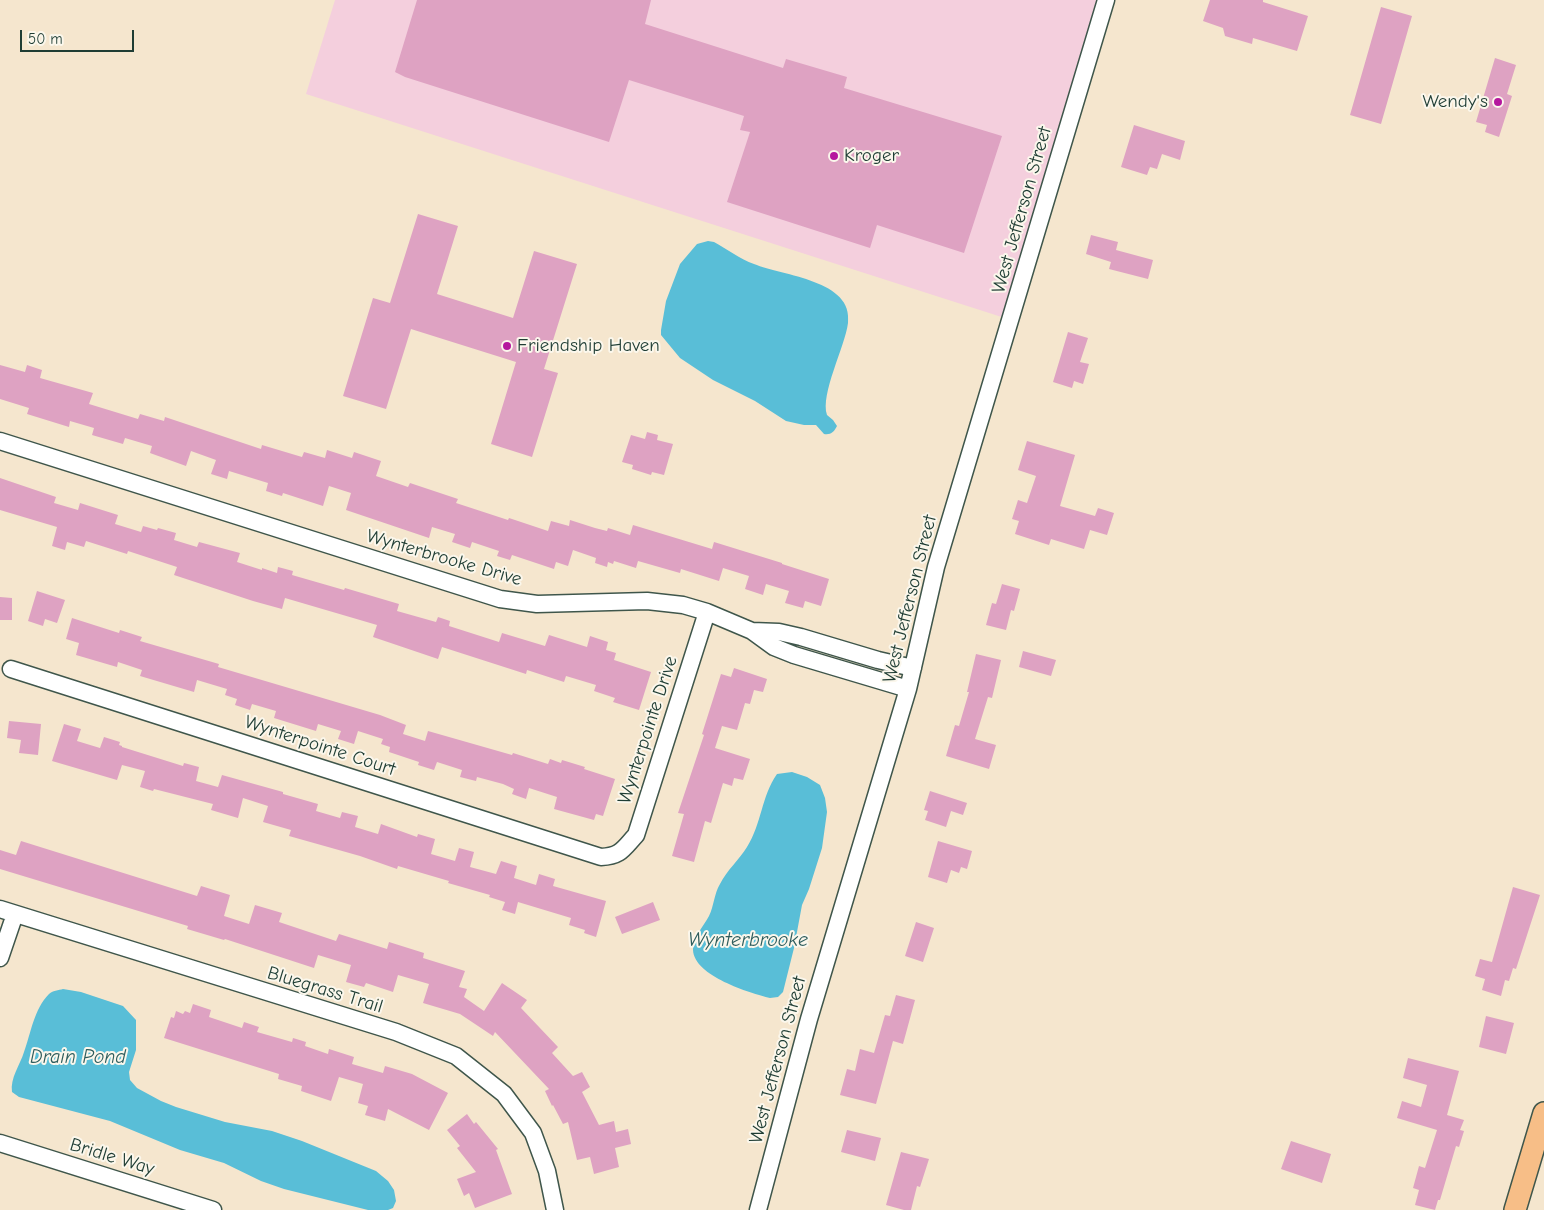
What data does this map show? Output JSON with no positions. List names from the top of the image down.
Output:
{
  "streets": {
    "street": [
      "West Jefferson Street",
      "Wynterbrooke Drive",
      "Wynterpointe Drive",
      "Wynterpointe Court",
      "Bluegrass Trail",
      "Bridle Way"
    ]
  },
  "crossings": [
    ["West Jefferson Street", "Wynterbrooke Drive"],
    ["Wynterbrooke Drive", "Wynterpointe Drive"],
    ["Wynterpointe Drive", "Wynterpointe Court"]
  ],
  "water": ["Wynterbrooke", "Drain Pond"],
  "places": ["Wendy's", "Kroger", "Friendship Haven"],
  "scale_bar": "50 m"
}
